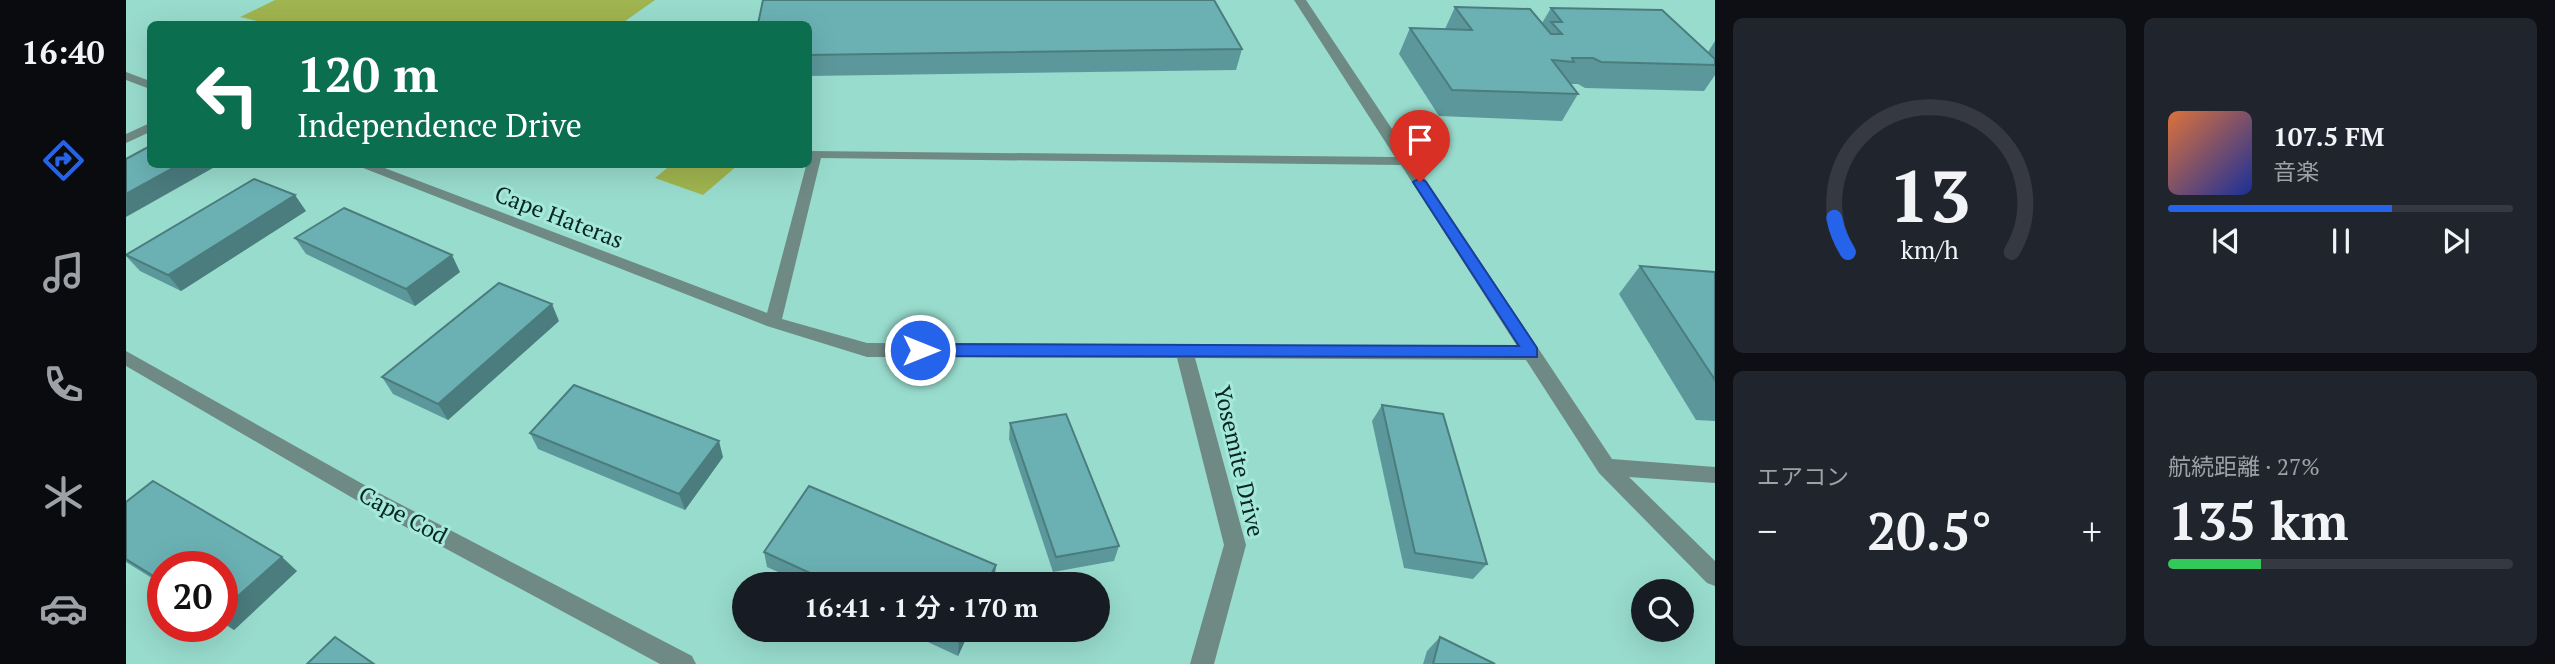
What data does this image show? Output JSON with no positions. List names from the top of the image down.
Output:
{
  "streets": {
    "street": ["Cape Hateras", "Yosemite Drive", "Cape Cod"]
  },
  "crossings": [
    ["Cape Hateras", "Yosemite Drive"]
  ],
  "page": {
    "tabs": "16:40",
    "turn": ["120 m", "Independence Drive"],
    "song": ["107.5 FM", "音楽"],
    "tile": [
      "エアコン",
      ["航続距離 · 27%", "135 km"]
    ],
    "heat": ["−", "20.5°", "+"],
    "limit": "20",
    "trip": "16:41 · 1 分 · 170 m",
    "gauge": ["13", "km/h"]
  }
}
